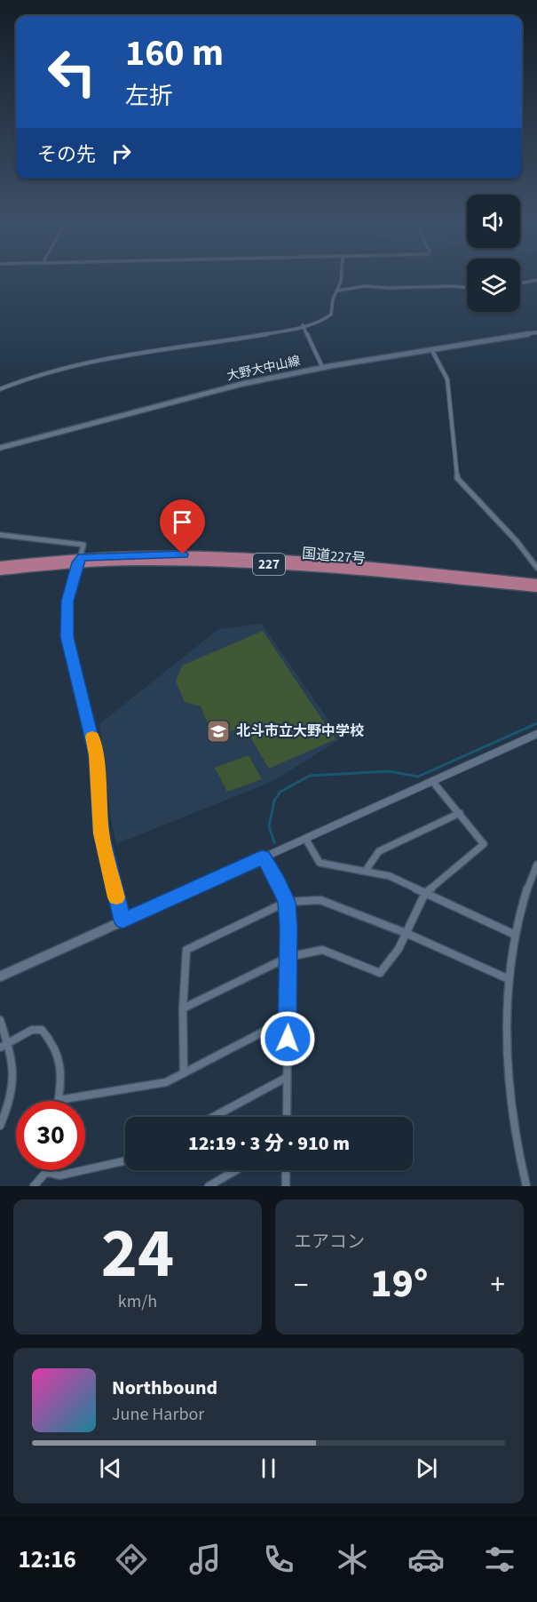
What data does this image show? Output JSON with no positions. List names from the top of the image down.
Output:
{
  "streets": {
    "highway": ["国道227号", "227"],
    "main road": ["大野大中山線"]
  },
  "places": {
    "school or university": ["北斗市立大野中学校"]
  },
  "page": {
    "turn": ["160 m", "左折"],
    "then": "その先",
    "limit": "30",
    "trip": "12:19 · 3 分 · 910 m",
    "tile": [
      ["24", "km/h"],
      "エアコン"
    ],
    "heat": ["−", "19°", "+"],
    "song": ["Northbound", "June Harbor"],
    "tabs": "12:16"
  }
}
